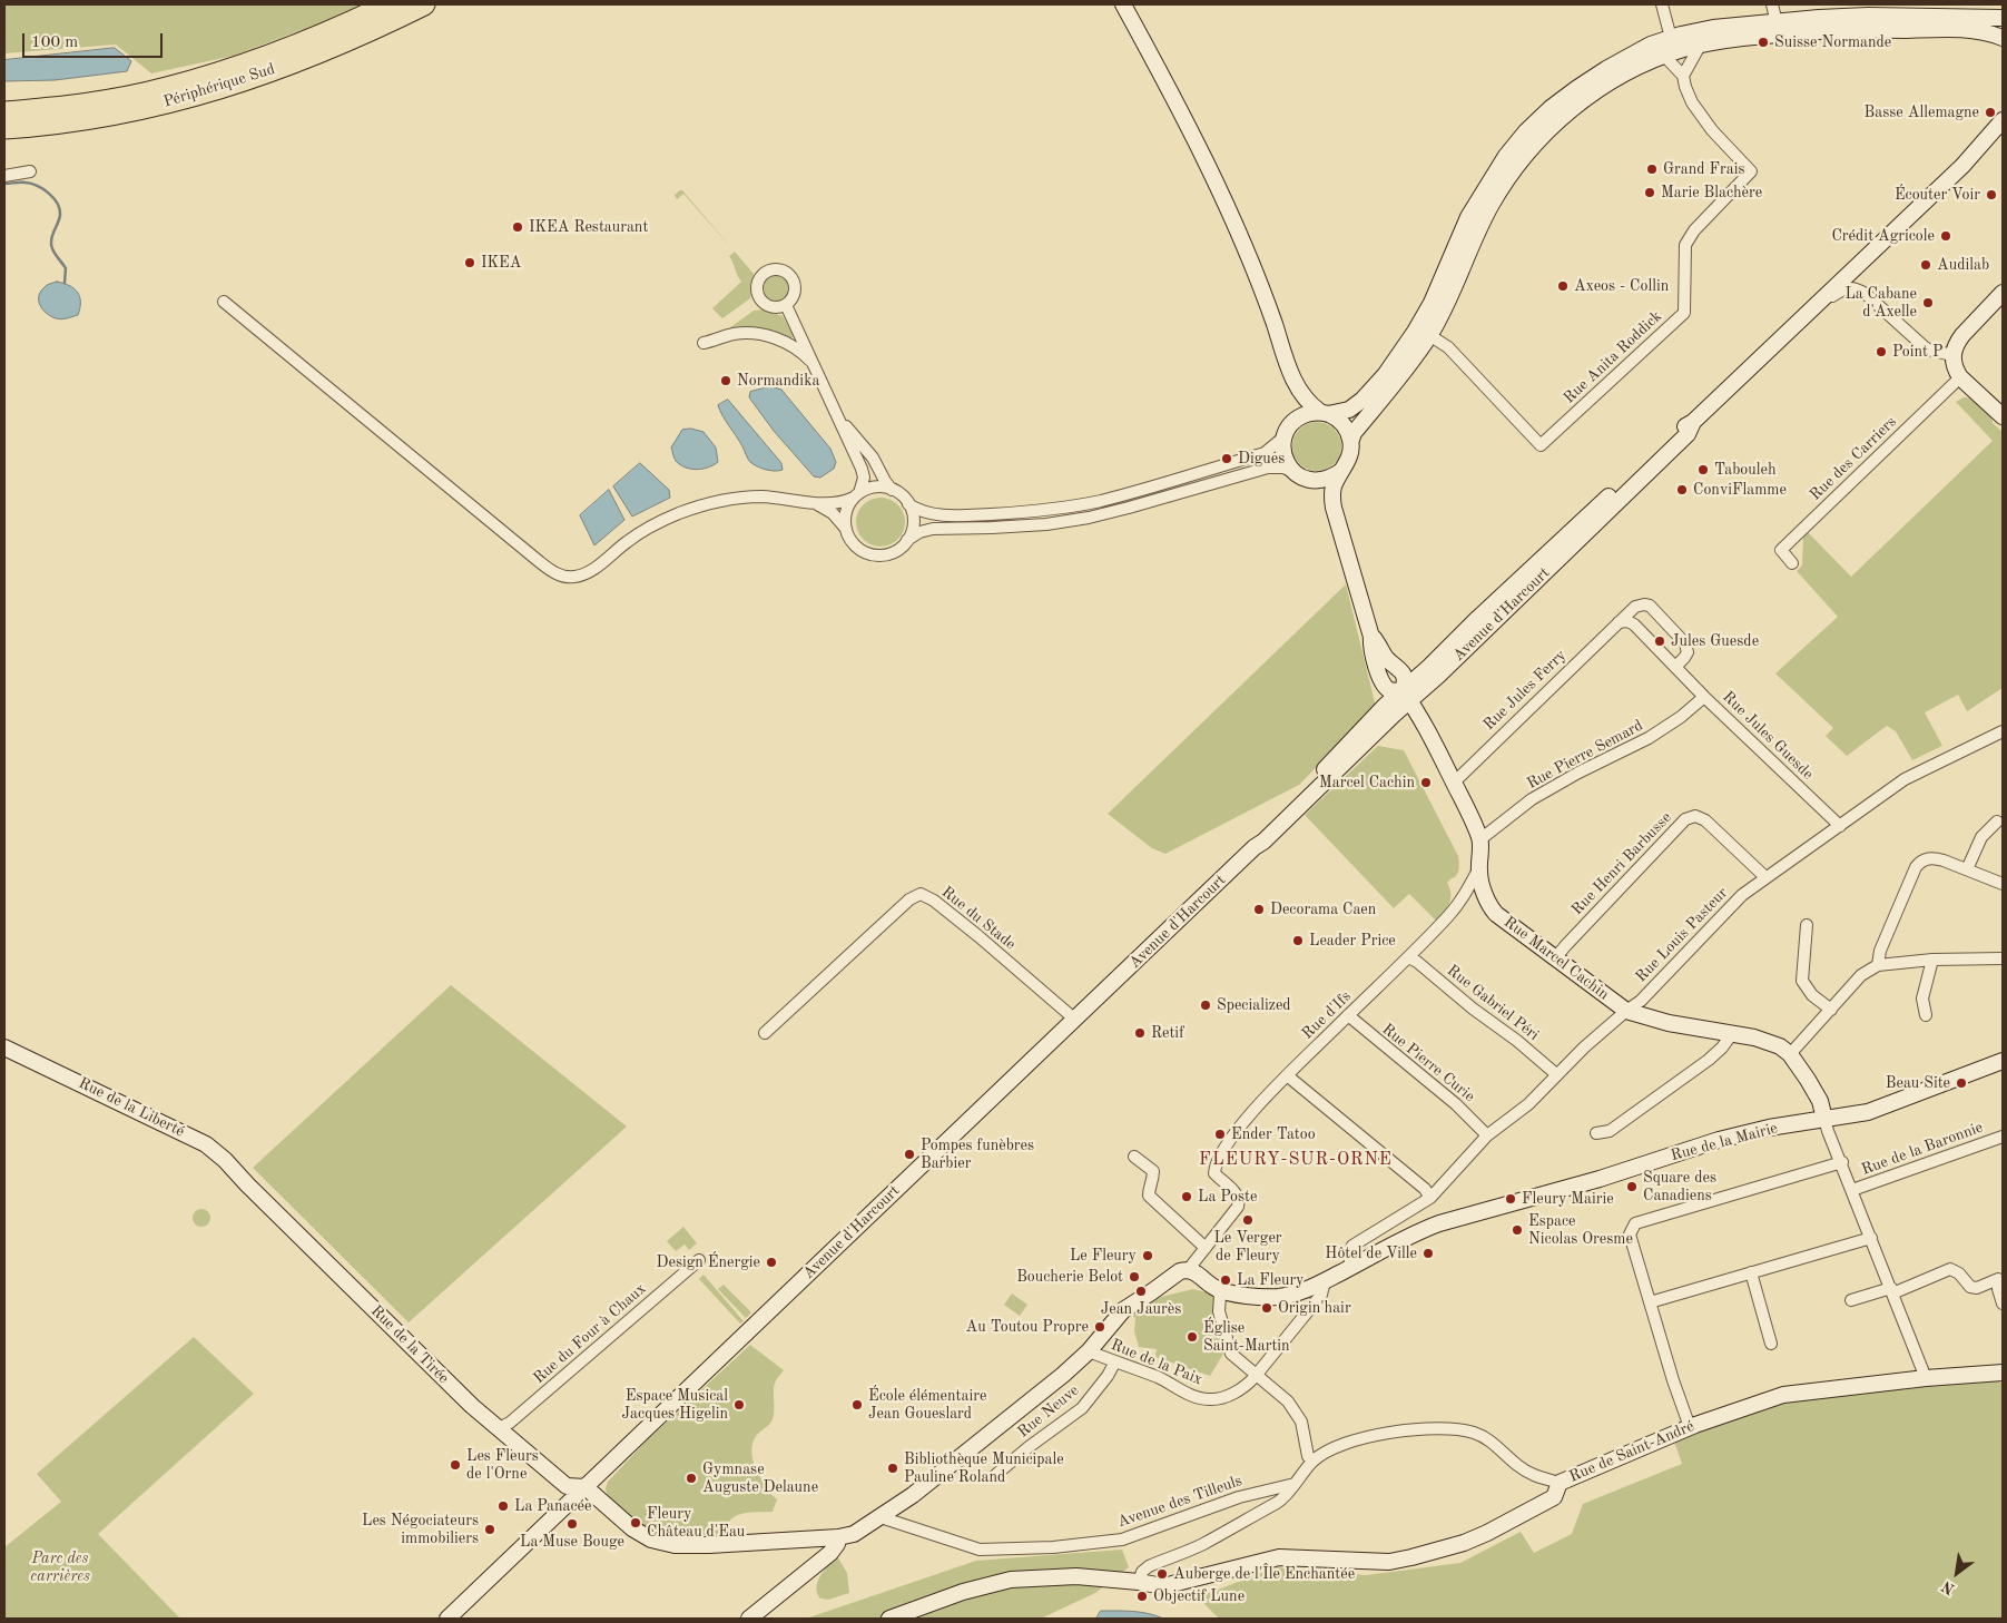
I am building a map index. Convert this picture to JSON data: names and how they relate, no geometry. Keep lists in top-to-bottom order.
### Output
{
  "streets": {
    "highway": ["Périphérique Sud"],
    "street": [
      "Rue Anita Roddick",
      "Rue des Carriers",
      "Avenue d'Harcourt",
      "Rue Jules Ferry",
      "Rue Jules Guesde",
      "Rue Pierre Semard",
      "Rue Henri Barbusse",
      "Rue du Stade",
      "Rue Louis Pasteur",
      "Rue Marcel Cachin",
      "Rue Gabriel Péri",
      "Rue d'Ifs",
      "Rue Pierre Curie",
      "Rue de la Liberté",
      "Rue de la Mairie",
      "Rue de la Baronnie",
      "Rue du Four à Chaux",
      "Rue de la Tirée",
      "Rue de la Paix",
      "Rue Neuve",
      "Rue de Saint-André",
      "Avenue des Tilleuls"
    ]
  },
  "crossings": [
    ["Avenue d'Harcourt", "Rue du Stade"],
    ["Avenue d'Harcourt", "Rue Marcel Cachin"],
    ["Avenue d'Harcourt", "Rue de la Tirée"],
    ["Rue Jules Ferry", "Rue Jules Guesde"],
    ["Rue Jules Ferry", "Rue Marcel Cachin"],
    ["Rue Jules Guesde", "Rue Pierre Semard"],
    ["Rue Jules Guesde", "Rue Louis Pasteur"],
    ["Rue Pierre Semard", "Rue Marcel Cachin"],
    ["Rue Henri Barbusse", "Rue Louis Pasteur"],
    ["Rue Henri Barbusse", "Rue Marcel Cachin"],
    ["Rue Louis Pasteur", "Rue Marcel Cachin"],
    ["Rue Louis Pasteur", "Rue Gabriel Péri"],
    ["Rue Louis Pasteur", "Rue Pierre Curie"],
    ["Rue Louis Pasteur", "Rue de la Mairie"],
    ["Rue Marcel Cachin", "Rue d'Ifs"],
    ["Rue Gabriel Péri", "Rue d'Ifs"],
    ["Rue d'Ifs", "Rue Pierre Curie"],
    ["Rue de la Liberté", "Rue de la Tirée"],
    ["Rue de la Mairie", "Rue de la Paix"],
    ["Rue du Four à Chaux", "Rue de la Tirée"],
    ["Rue de la Paix", "Rue Neuve"]
  ],
  "districts": ["FLEURY-SUR-ORNE"],
  "parks": ["Parc des carrières"],
  "places": [
    "Suisse Normande",
    "Basse Allemagne",
    "Grand Frais",
    "Marie Blachère",
    "Écouter Voir",
    "IKEA Restaurant",
    "Crédit Agricole",
    "IKEA",
    "Audilab",
    "Axeos - Collin",
    "La Cabane d'Axelle",
    "Point P",
    "Normandika",
    "Digues",
    "Tabouleh",
    "ConviFlamme",
    "Jules Guesde",
    "Marcel Cachin",
    "Decorama Caen",
    "Leader Price",
    "Specialized",
    "Retif",
    "Beau Site",
    "Ender Tatoo",
    "Pompes funèbres Barbier",
    "Square des Canadiens",
    "La Poste",
    "Fleury Mairie",
    "Le Verger de Fleury",
    "Espace Nicolas Oresme",
    "Hôtel de Ville",
    "Le Fleury",
    "Design Énergie",
    "Boucherie Belot",
    "La Fleury",
    "Jean Jaurès",
    "Origin'hair",
    "Au Toutou Propre",
    "Église Saint-Martin",
    "Espace Musical Jacques Higelin",
    "École élémentaire Jean Goueslard",
    "Les Fleurs de l'Orne",
    "Bibliothèque Municipale Pauline Roland",
    "Gymnase Auguste Delaune",
    "La Panacée",
    "Fleury Château d'Eau",
    "La Muse Bouge",
    "Les Négociateurs immobiliers",
    "Auberge de l'Île Enchantée",
    "Objectif Lune"
  ],
  "scale_bar": "100 m",
  "north": "bottom left"
}
